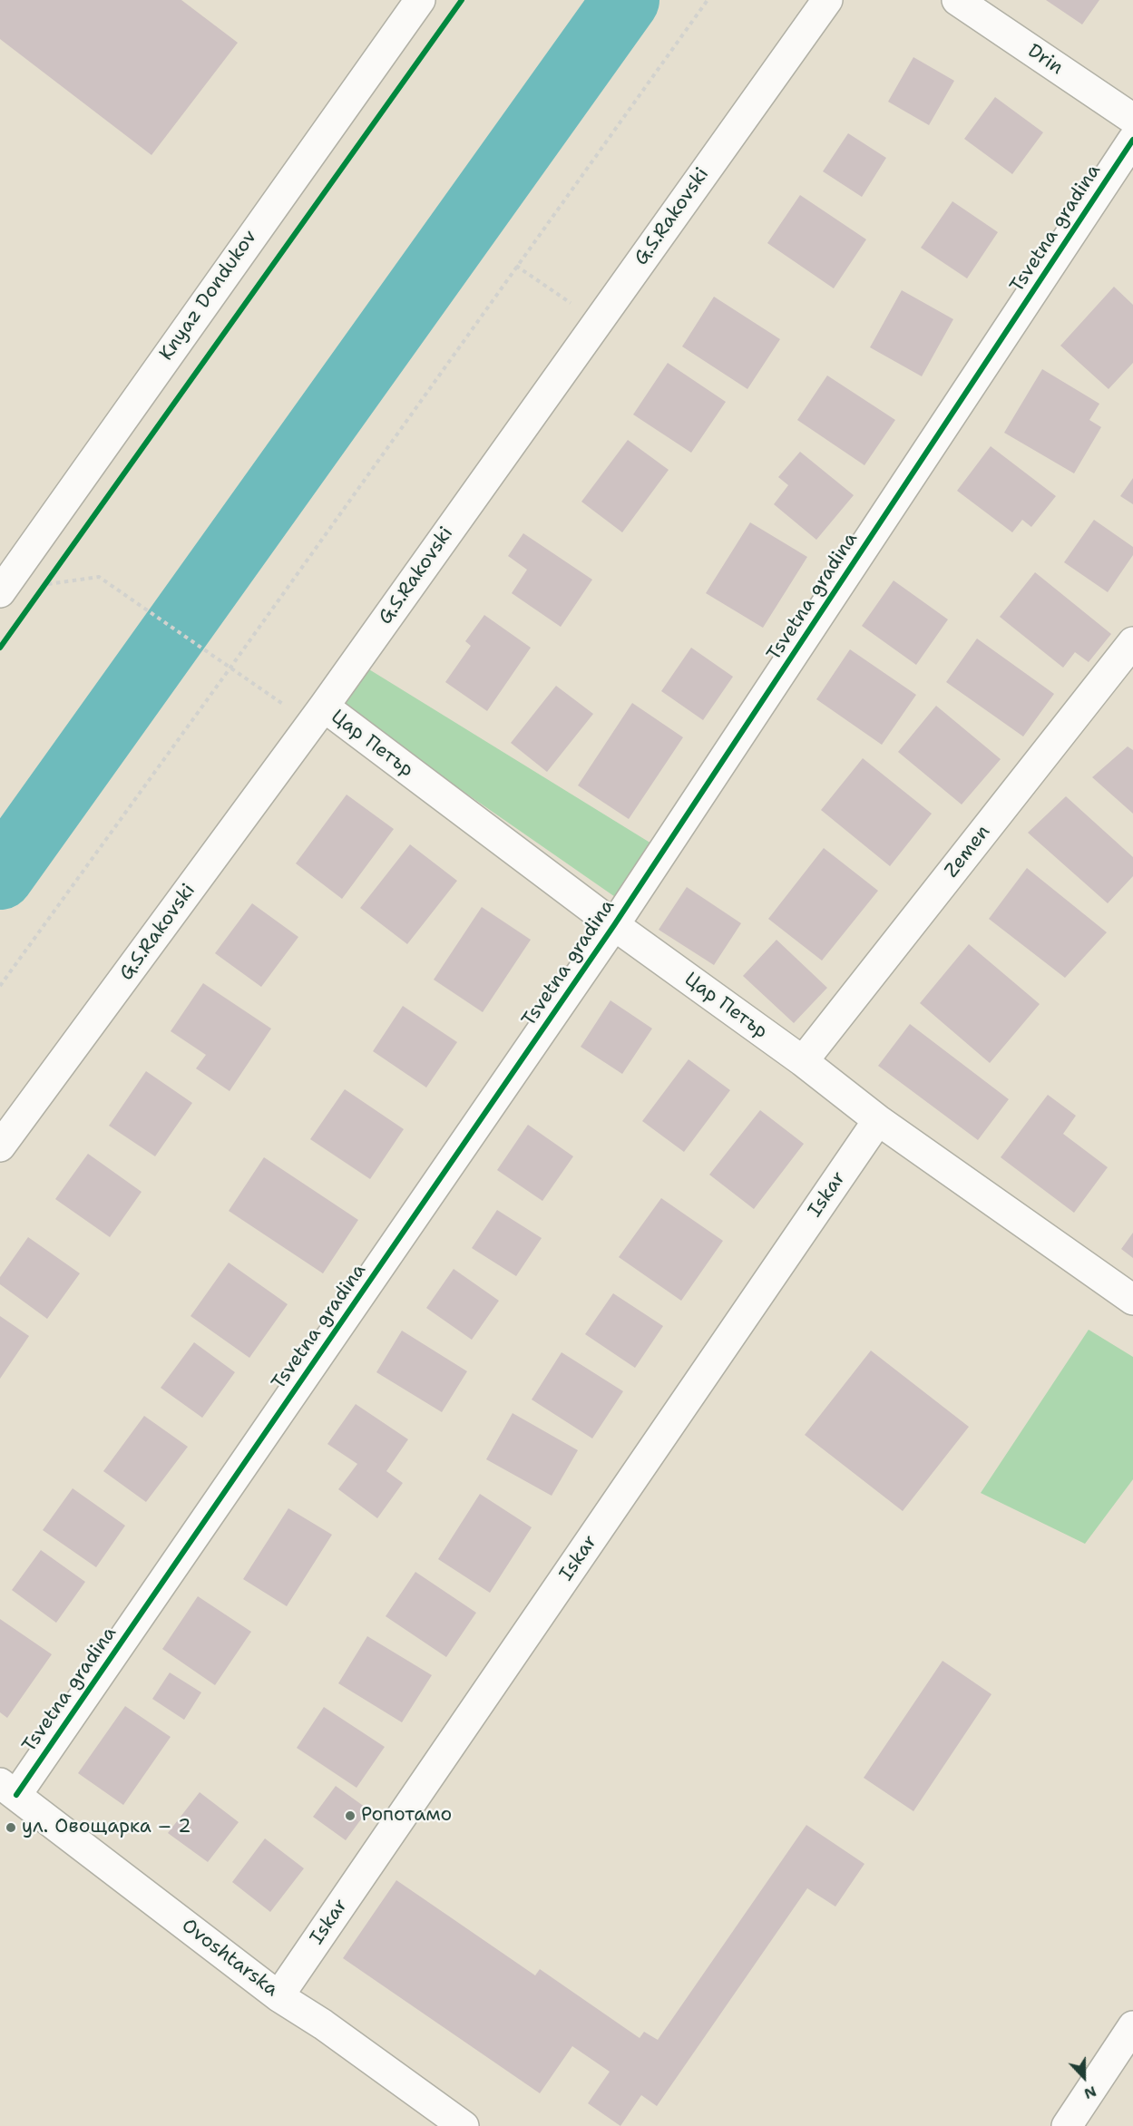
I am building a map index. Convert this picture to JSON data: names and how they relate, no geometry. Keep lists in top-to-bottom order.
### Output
{
  "streets": {
    "street": [
      "Drin",
      "G.S.Rakovski",
      "Tsvetna gradina",
      "Knyaz Dondukov",
      "Цар Петър",
      "Zemen",
      "Iskar",
      "Ovoshtarska"
    ]
  },
  "crossings": [
    ["G.S.Rakovski", "Цар Петър"],
    ["Tsvetna gradina", "Цар Петър"],
    ["Tsvetna gradina", "Ovoshtarska"],
    ["Цар Петър", "Zemen"],
    ["Цар Петър", "Iskar"],
    ["Iskar", "Ovoshtarska"]
  ],
  "places": ["Ропотамо", "ул. Овощарка – 2"],
  "north": "bottom"
}
